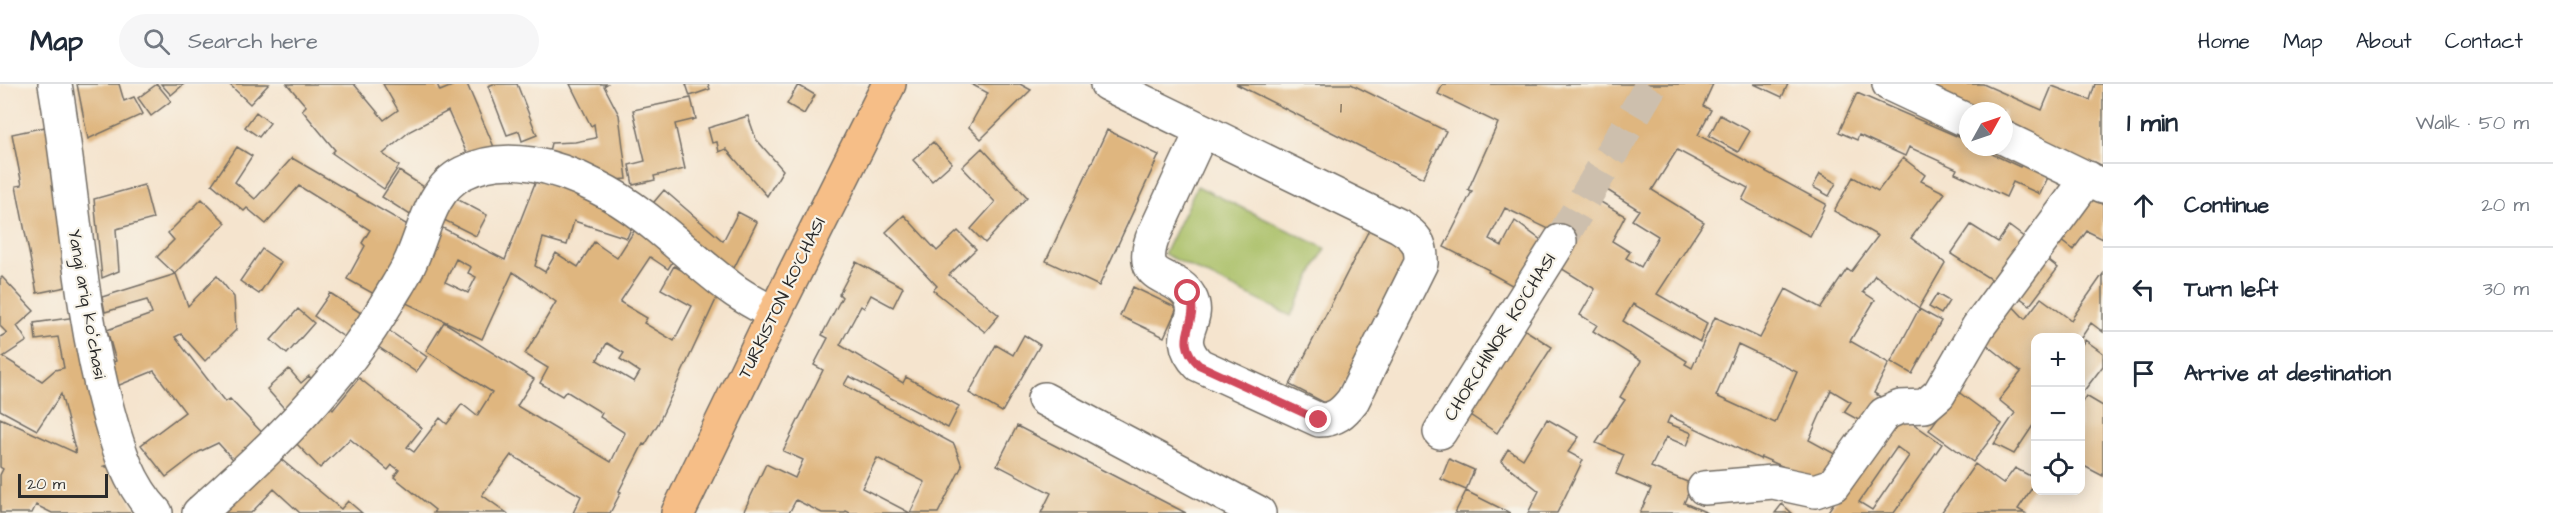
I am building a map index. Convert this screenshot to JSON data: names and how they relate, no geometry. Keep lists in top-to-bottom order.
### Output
{
  "streets": {
    "main road": ["TURKISTON KO’CHASI"],
    "street": ["Yangi ariq koʻchasi", "CHORCHINOR KO'CHASI"]
  },
  "house_numbers": ["1"],
  "scale_bar": "20 m",
  "north": "top right",
  "page": {
    "header": "Map",
    "search": "Search here",
    "nav": [
      "Home",
      "Map",
      "About",
      "Contact"
    ],
    "heading": ["1 min", "Walk · 50 m"],
    "list": [
      ["Continue", "20 m"],
      ["Turn left", "30 m"],
      "Arrive at destination"
    ],
    "map_buttons": ["+", "−"],
    "scale": "20 m"
  }
}
